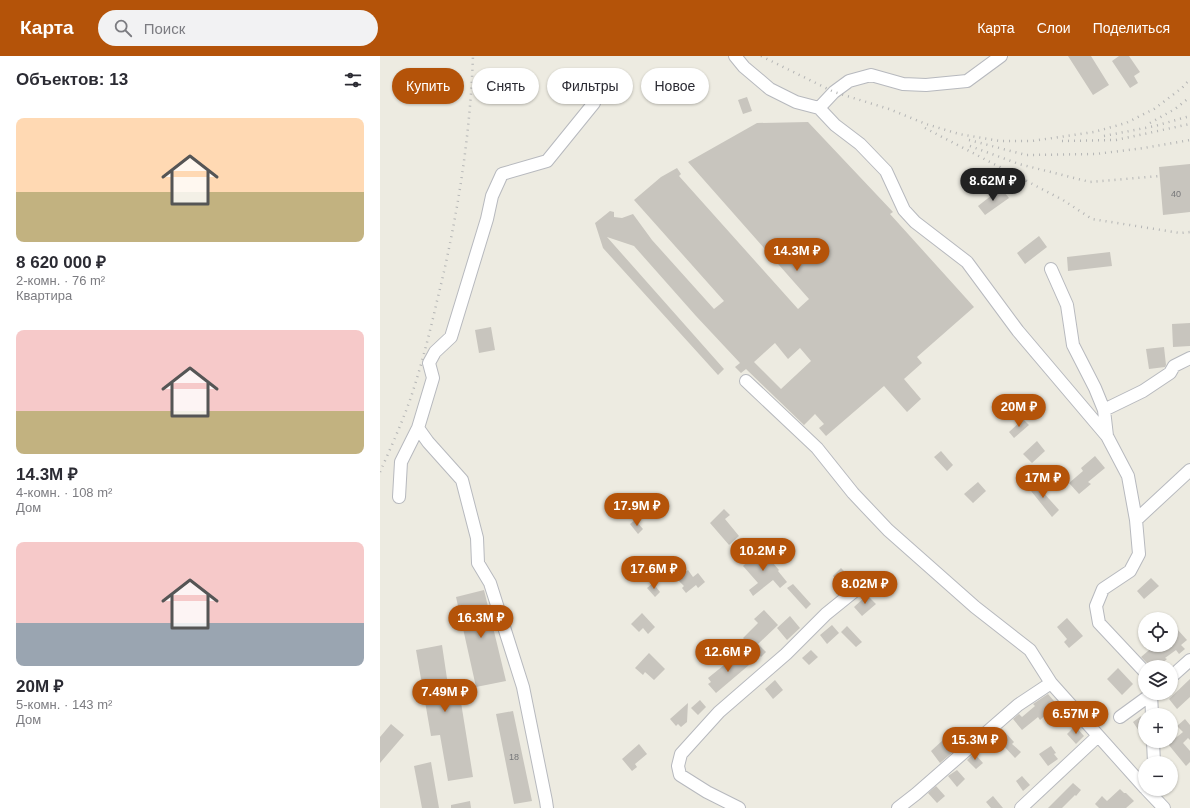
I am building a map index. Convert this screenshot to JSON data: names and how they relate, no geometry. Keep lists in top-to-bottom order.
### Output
{
  "house_numbers": ["40", "18"],
  "page": {
    "header": "Карта",
    "search": "Поиск",
    "nav": ["Карта", "Слои", "Поделиться"],
    "heading": "Объектов: 13",
    "chip": [
      "Купить",
      "Снять",
      "Фильтры",
      "Новое"
    ],
    "list": [
      {
        "name": "8 620 000 ₽",
        "note": "2-комн. · 76 m² · Квартира"
      },
      {
        "name": "14.3M ₽",
        "note": "4-комн. · 108 m² · Дом"
      },
      {
        "name": "20M ₽",
        "note": "5-комн. · 143 m² · Дом"
      }
    ],
    "price": [
      "8.62M ₽",
      "14.3M ₽",
      "20M ₽",
      "17M ₽",
      "17.9M ₽",
      "10.2M ₽",
      "17.6M ₽",
      "8.02M ₽",
      "16.3M ₽",
      "12.6M ₽",
      "7.49M ₽",
      "6.57M ₽",
      "15.3M ₽"
    ],
    "map_buttons": ["+", "−"]
  }
}
